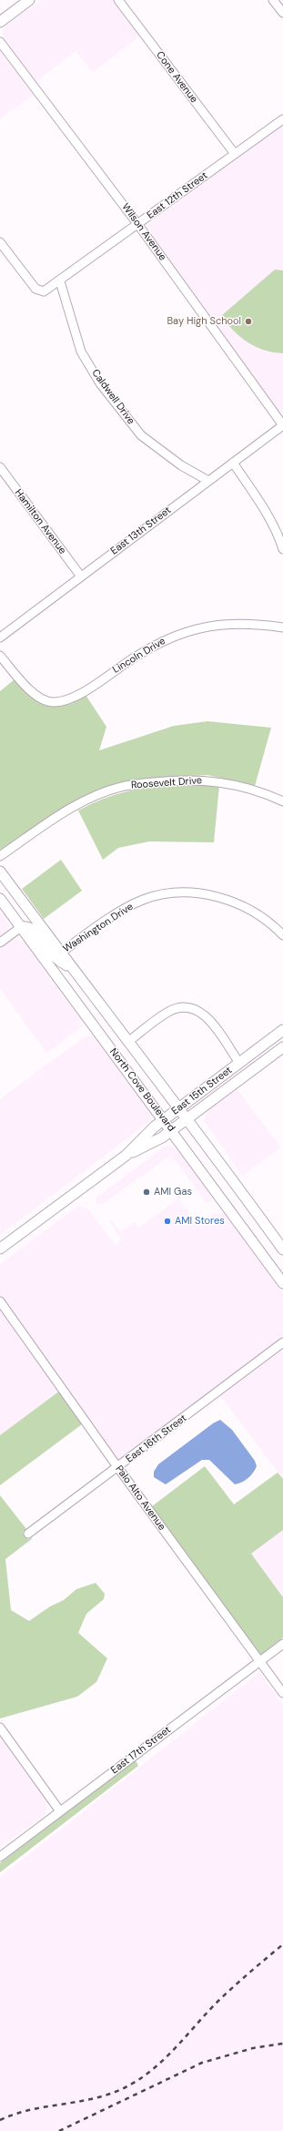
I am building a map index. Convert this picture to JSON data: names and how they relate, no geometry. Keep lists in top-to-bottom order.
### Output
{
  "streets": {
    "main road": ["North Cove Boulevard", "East 15th Street"],
    "street": [
      "Cone Avenue",
      "East 12th Street",
      "Wilson Avenue",
      "Caldwell Drive",
      "Hamilton Avenue",
      "East 13th Street",
      "Lincoln Drive",
      "Roosevelt Drive",
      "Washington Drive",
      "East 16th Street",
      "Palo Alto Avenue",
      "East 17th Street"
    ]
  },
  "crossings": [
    ["Cone Avenue", "East 12th Street"],
    ["East 12th Street", "Wilson Avenue"],
    ["East 12th Street", "Caldwell Drive"],
    ["Wilson Avenue", "East 13th Street"],
    ["Caldwell Drive", "East 13th Street"],
    ["Hamilton Avenue", "East 13th Street"],
    ["Washington Drive", "North Cove Boulevard"],
    ["North Cove Boulevard", "East 15th Street"],
    ["East 16th Street", "Palo Alto Avenue"],
    ["Palo Alto Avenue", "East 17th Street"]
  ],
  "places": ["Bay High School", "AMI Gas", "AMI Stores"]
}
